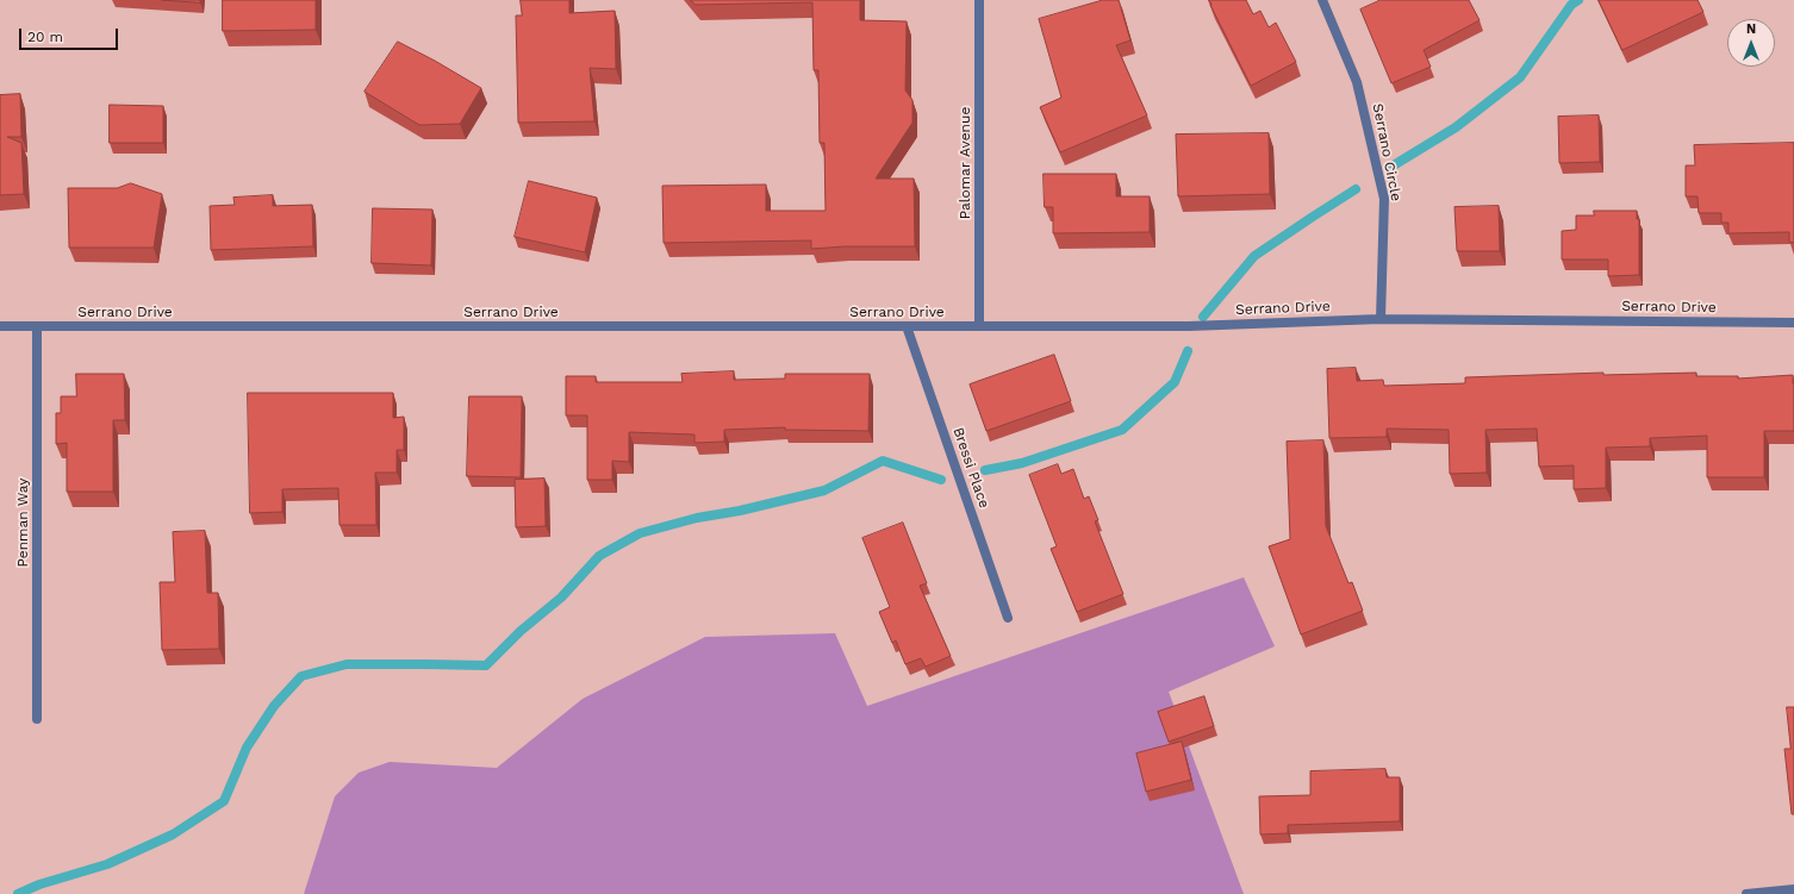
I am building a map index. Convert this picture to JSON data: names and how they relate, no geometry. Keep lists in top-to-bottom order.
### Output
{
  "streets": {
    "street": [
      "Serrano Circle",
      "Palomar Avenue",
      "Serrano Drive",
      "Bressi Place",
      "Penman Way"
    ]
  },
  "crossings": [
    ["Serrano Circle", "Serrano Drive"],
    ["Palomar Avenue", "Serrano Drive"],
    ["Serrano Drive", "Bressi Place"],
    ["Serrano Drive", "Penman Way"]
  ],
  "scale_bar": "20 m",
  "north": "top"
}
